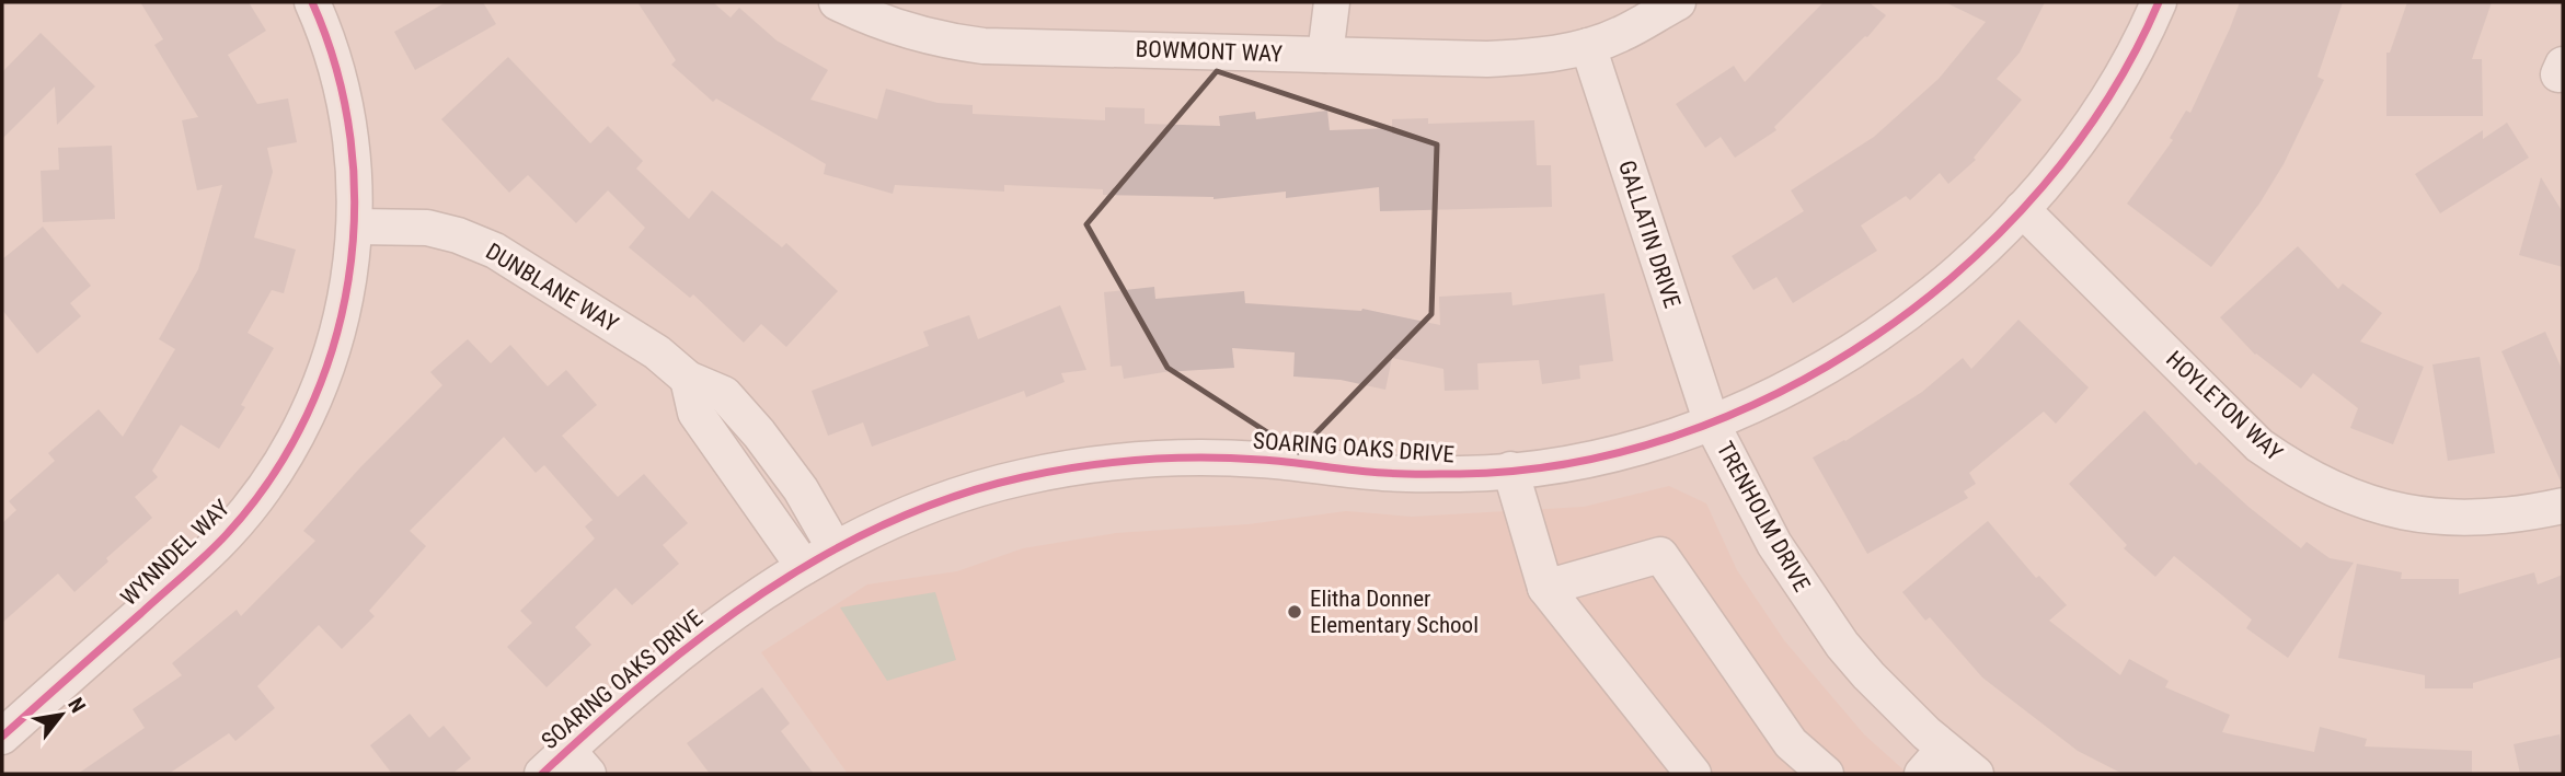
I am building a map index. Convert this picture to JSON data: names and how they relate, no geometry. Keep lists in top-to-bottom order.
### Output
{
  "streets": {
    "street": [
      "BOWMONT WAY",
      "GALLATIN DRIVE",
      "DUNBLANE WAY",
      "HOYLETON WAY",
      "SOARING OAKS DRIVE",
      "TRENHOLM DRIVE",
      "WYNNDEL WAY"
    ]
  },
  "crossings": [
    ["BOWMONT WAY", "GALLATIN DRIVE"],
    ["GALLATIN DRIVE", "SOARING OAKS DRIVE"],
    ["GALLATIN DRIVE", "TRENHOLM DRIVE"],
    ["DUNBLANE WAY", "SOARING OAKS DRIVE"],
    ["DUNBLANE WAY", "WYNNDEL WAY"],
    ["HOYLETON WAY", "SOARING OAKS DRIVE"],
    ["SOARING OAKS DRIVE", "TRENHOLM DRIVE"]
  ],
  "places": ["Elitha Donner Elementary School"],
  "north": "top right"
}
